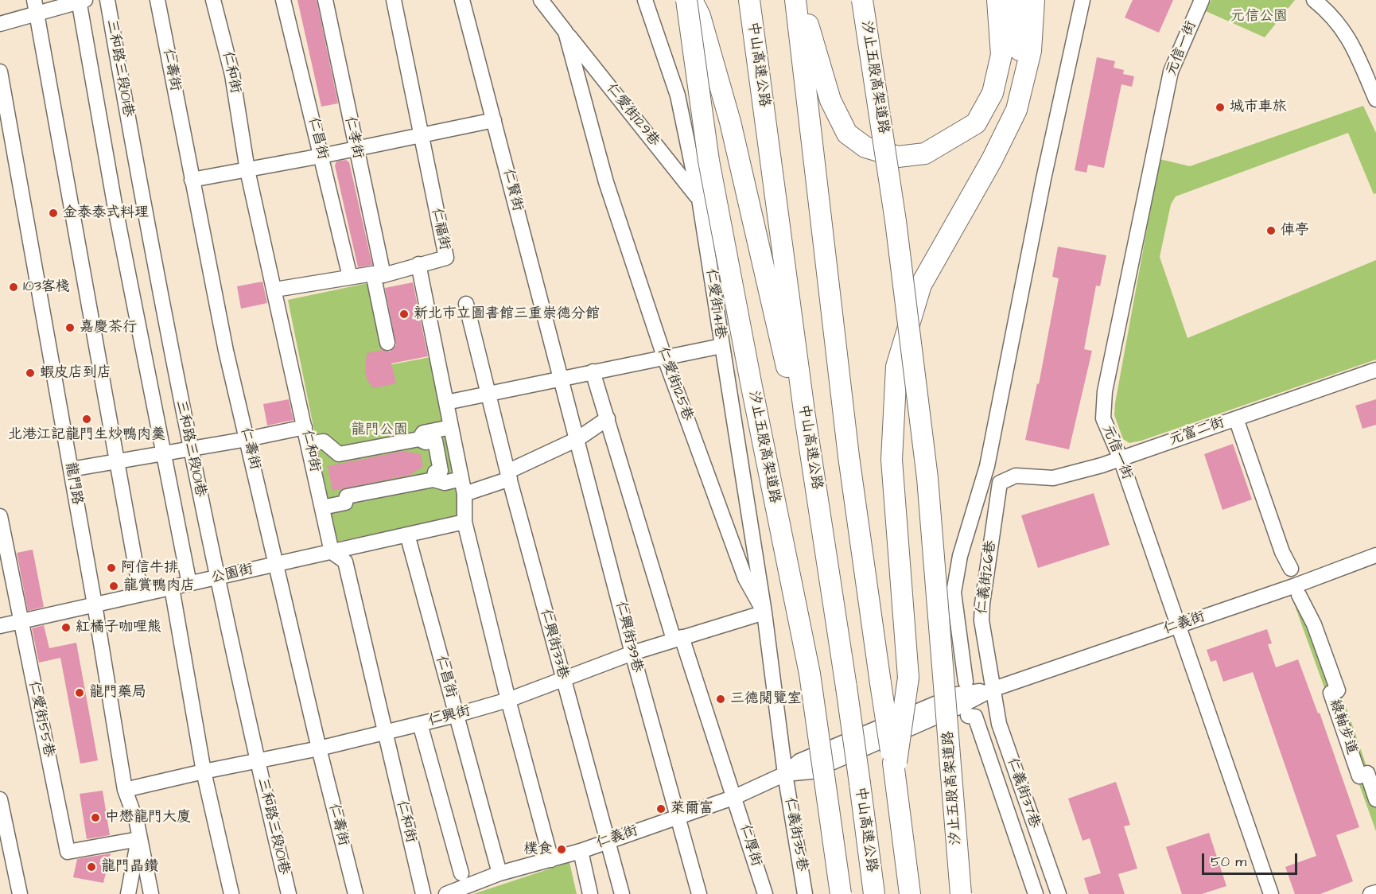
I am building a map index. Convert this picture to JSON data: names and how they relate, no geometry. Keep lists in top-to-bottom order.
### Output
{
  "streets": {
    "highway": ["中山高速公路", "汐止五股高架道路"],
    "street": [
      "元信一街",
      "三和路三段101巷",
      "仁壽街",
      "仁和街",
      "仁愛街129巷",
      "仁孝街",
      "仁昌街",
      "仁賢街",
      "仁福街",
      "仁愛街141巷",
      "仁愛街125巷",
      "元富二街",
      "龍門路",
      "公園街",
      "仁義街26巷",
      "仁義街",
      "仁興街39巷",
      "仁興街33巷",
      "仁興街",
      "仁愛街55巷",
      "綠軸步道",
      "仁義街37巷",
      "仁義街35巷",
      "仁厚街"
    ]
  },
  "crossings": [
    ["元信一街", "元富二街"],
    ["元信一街", "仁義街"],
    ["三和路三段101巷", "公園街"],
    ["三和路三段101巷", "仁興街"],
    ["仁壽街", "公園街"],
    ["仁壽街", "仁興街"],
    ["仁和街", "公園街"],
    ["仁和街", "仁興街"],
    ["仁愛街129巷", "仁愛街141巷"],
    ["仁愛街129巷", "仁愛街125巷"],
    ["仁昌街", "公園街"],
    ["仁昌街", "仁義街"],
    ["仁昌街", "仁興街"],
    ["仁賢街", "仁興街39巷"],
    ["仁福街", "公園街"],
    ["仁福街", "仁義街"],
    ["仁福街", "仁興街"],
    ["仁愛街141巷", "仁愛街125巷"],
    ["仁愛街141巷", "仁興街"],
    ["仁愛街125巷", "仁義街"],
    ["仁愛街125巷", "仁興街"],
    ["仁愛街125巷", "仁義街35巷"],
    ["元富二街", "仁義街26巷"],
    ["龍門路", "公園街"],
    ["龍門路", "仁興街"],
    ["龍門路", "仁愛街55巷"],
    ["公園街", "仁愛街55巷"],
    ["仁義街26巷", "仁義街"],
    ["仁義街26巷", "仁義街37巷"],
    ["仁義街", "仁興街39巷"],
    ["仁義街", "仁興街33巷"],
    ["仁義街", "仁義街37巷"],
    ["仁義街", "仁義街35巷"],
    ["仁義街", "仁厚街"],
    ["仁興街39巷", "仁興街"],
    ["仁興街33巷", "仁興街"],
    ["仁興街", "仁厚街"]
  ],
  "parks": ["元信公園", "龍門公園"],
  "places": [
    "城市車旅",
    "金泰泰式料理",
    "俥亭",
    "103客棧",
    "新北市立圖書館三重崇德分館",
    "嘉慶茶行",
    "蝦皮店到店",
    "北港江記龍門生炒鴨肉羹",
    "阿信牛排",
    "龍賞鴨肉店",
    "紅橘子咖哩熊",
    "龍門藥局",
    "三德閱覽室",
    "萊爾富",
    "中懋龍門大廈",
    "樸食",
    "龍門晶鑽"
  ],
  "scale_bar": "50 m"
}
